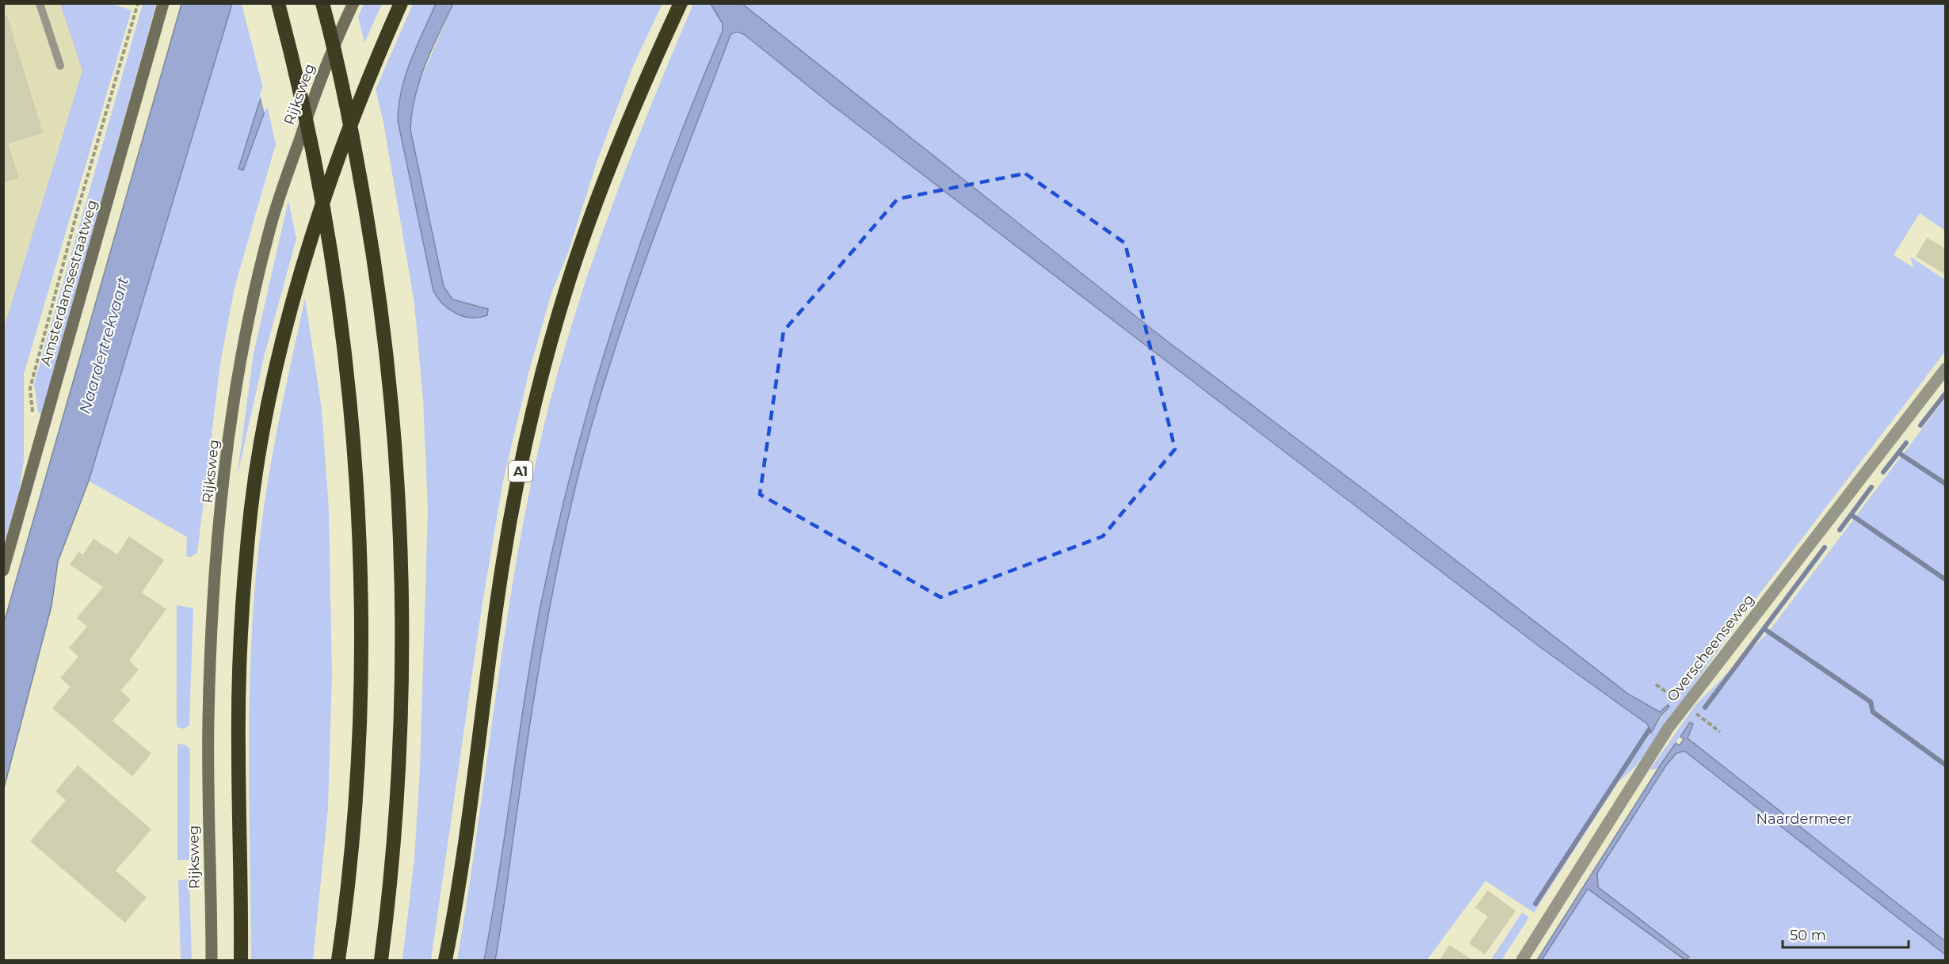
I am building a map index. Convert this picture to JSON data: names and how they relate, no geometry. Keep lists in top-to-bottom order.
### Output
{
  "streets": {
    "highway": ["A1"],
    "main road": ["Rijksweg", "Amsterdamsestraatweg"],
    "street": ["Overscheenseweg"]
  },
  "water": ["Naardertrekvaart"],
  "parks": ["Naardermeer"],
  "scale_bar": "50 m"
}
